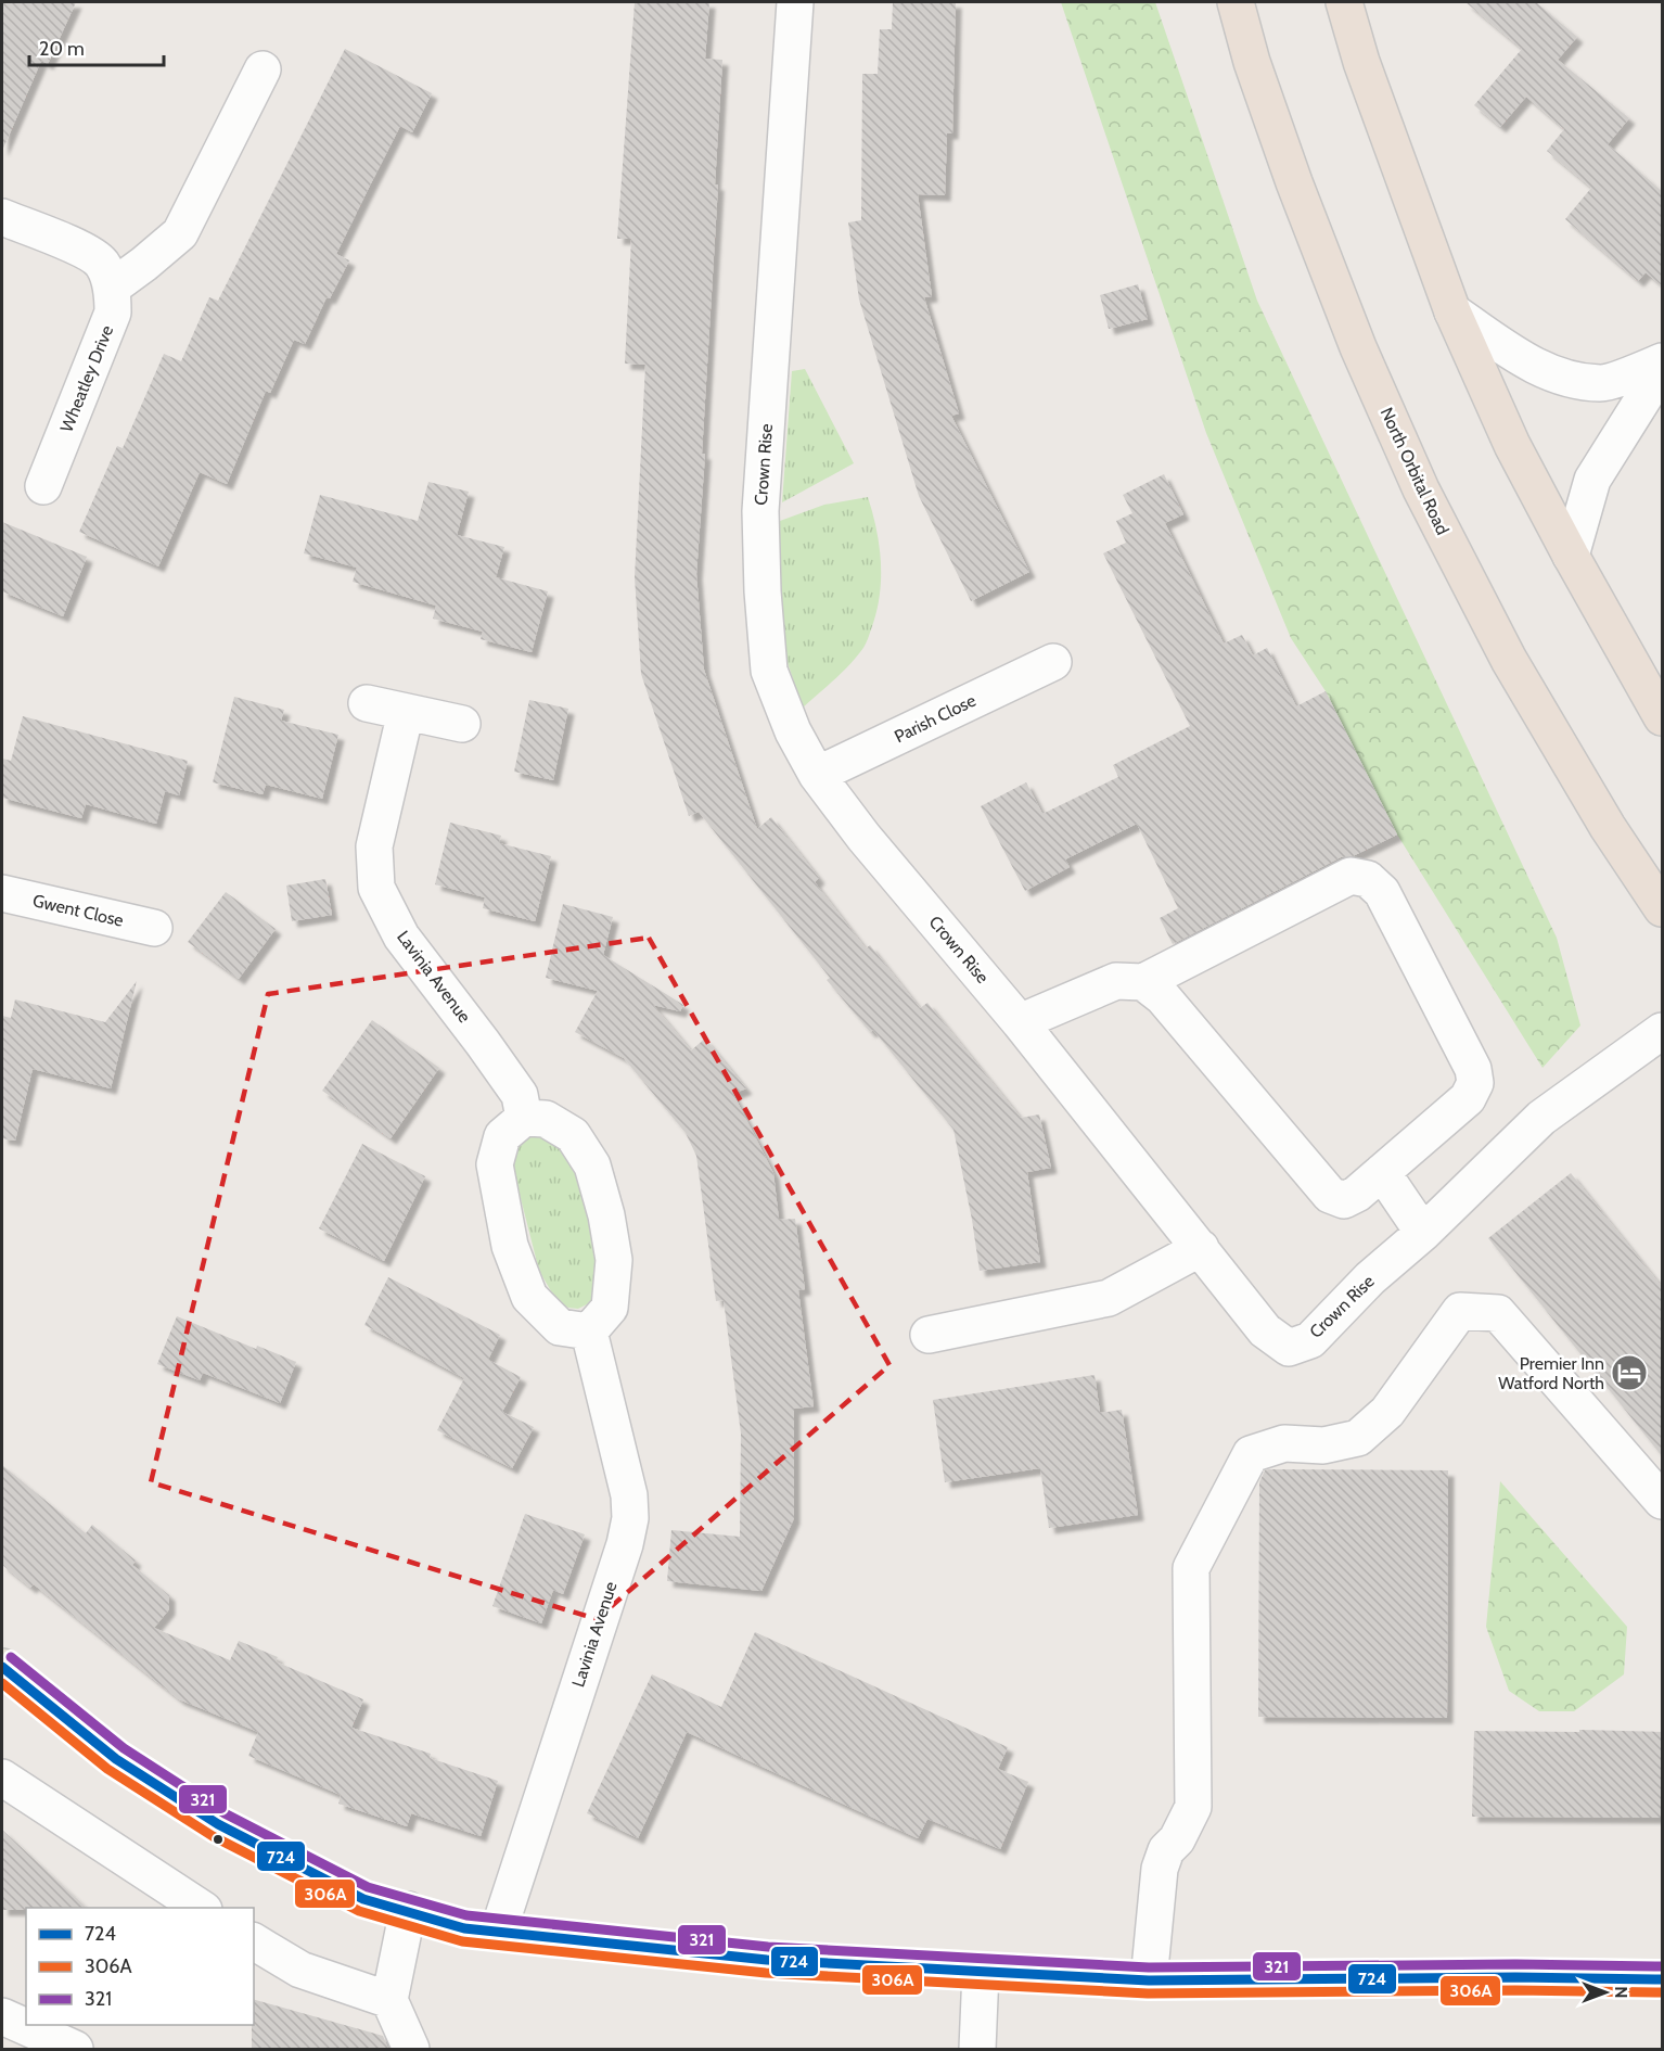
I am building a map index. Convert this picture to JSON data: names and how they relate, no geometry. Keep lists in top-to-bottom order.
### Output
{
  "streets": {
    "highway": ["North Orbital Road"],
    "street": [
      "Wheatley Drive",
      "Crown Rise",
      "Parish Close",
      "Gwent Close",
      "Lavinia Avenue"
    ]
  },
  "crossings": [
    ["Crown Rise", "Parish Close"]
  ],
  "places": {
    "hotel": ["Premier Inn Watford North"]
  },
  "lines": ["transit line 321", "transit line 724", "transit line 306A"],
  "legend": ["724", "306A", "321"],
  "scale_bar": "20 m",
  "north": "right"
}
